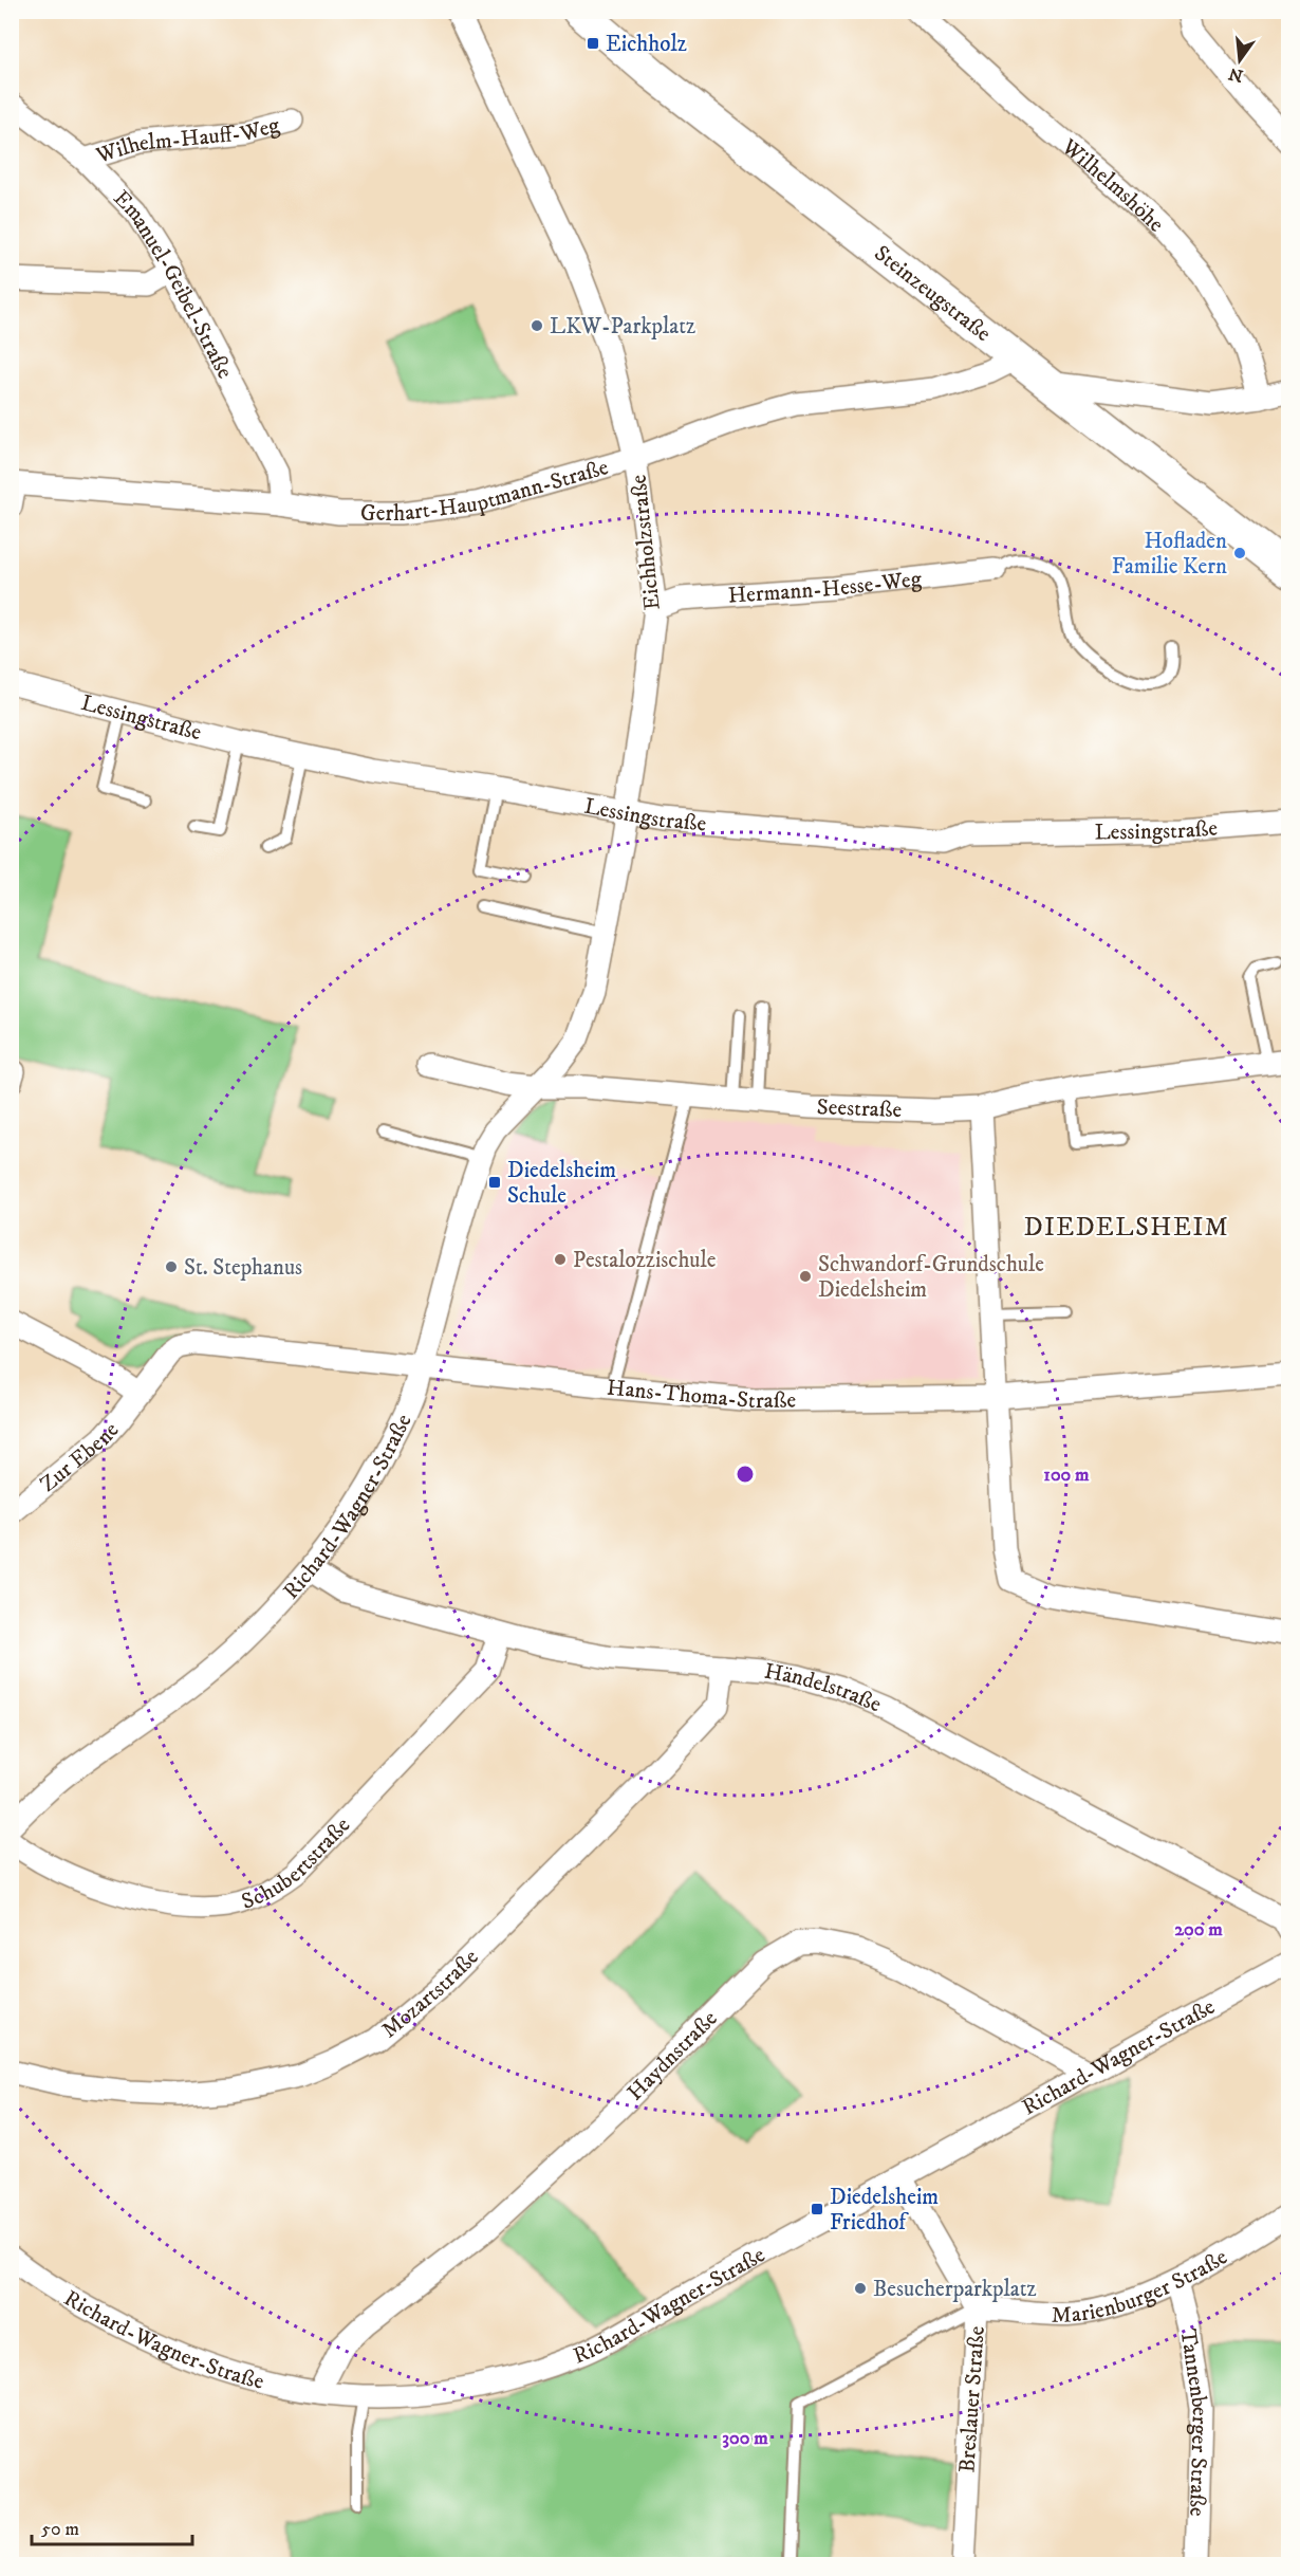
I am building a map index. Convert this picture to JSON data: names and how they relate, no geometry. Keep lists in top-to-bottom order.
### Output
{
  "streets": {
    "street": [
      "Wilhelm-Hauff-Weg",
      "Wilhelmshöhe",
      "Emanuel-Geibel-Straße",
      "Steinzeugstraße",
      "Gerhart-Hauptmann-Straße",
      "Eichholzstraße",
      "Hermann-Hesse-Weg",
      "Lessingstraße",
      "Seestraße",
      "Hans-Thoma-Straße",
      "Zur Ebene",
      "Richard-Wagner-Straße",
      "Händelstraße",
      "Schubertstraße",
      "Mozartstraße",
      "Haydnstraße",
      "Marienburger Straße",
      "Breslauer Straße",
      "Tannenberger Straße"
    ]
  },
  "crossings": [
    ["Wilhelm-Hauff-Weg", "Emanuel-Geibel-Straße"],
    ["Emanuel-Geibel-Straße", "Gerhart-Hauptmann-Straße"],
    ["Steinzeugstraße", "Gerhart-Hauptmann-Straße"],
    ["Gerhart-Hauptmann-Straße", "Eichholzstraße"],
    ["Eichholzstraße", "Hermann-Hesse-Weg"],
    ["Eichholzstraße", "Lessingstraße"],
    ["Eichholzstraße", "Seestraße"],
    ["Eichholzstraße", "Richard-Wagner-Straße"],
    ["Seestraße", "Richard-Wagner-Straße"],
    ["Hans-Thoma-Straße", "Zur Ebene"],
    ["Hans-Thoma-Straße", "Richard-Wagner-Straße"],
    ["Richard-Wagner-Straße", "Händelstraße"],
    ["Richard-Wagner-Straße", "Haydnstraße"],
    ["Richard-Wagner-Straße", "Breslauer Straße"],
    ["Händelstraße", "Schubertstraße"],
    ["Händelstraße", "Mozartstraße"],
    ["Marienburger Straße", "Breslauer Straße"],
    ["Marienburger Straße", "Tannenberger Straße"]
  ],
  "districts": ["DIEDELSHEIM"],
  "places": {
    "transit": ["Eichholz", "Diedelsheim Schule", "Diedelsheim Friedhof"],
    "other": [
      "LKW-Parkplatz",
      "Hofladen Familie Kern",
      "Pestalozzischule",
      "St. Stephanus",
      "Schwandorf-Grundschule Diedelsheim",
      "Besucherparkplatz"
    ]
  },
  "scale_bar": "50 m",
  "north": "bottom",
  "rings": ["100 m", "200 m", "300 m"]
}
